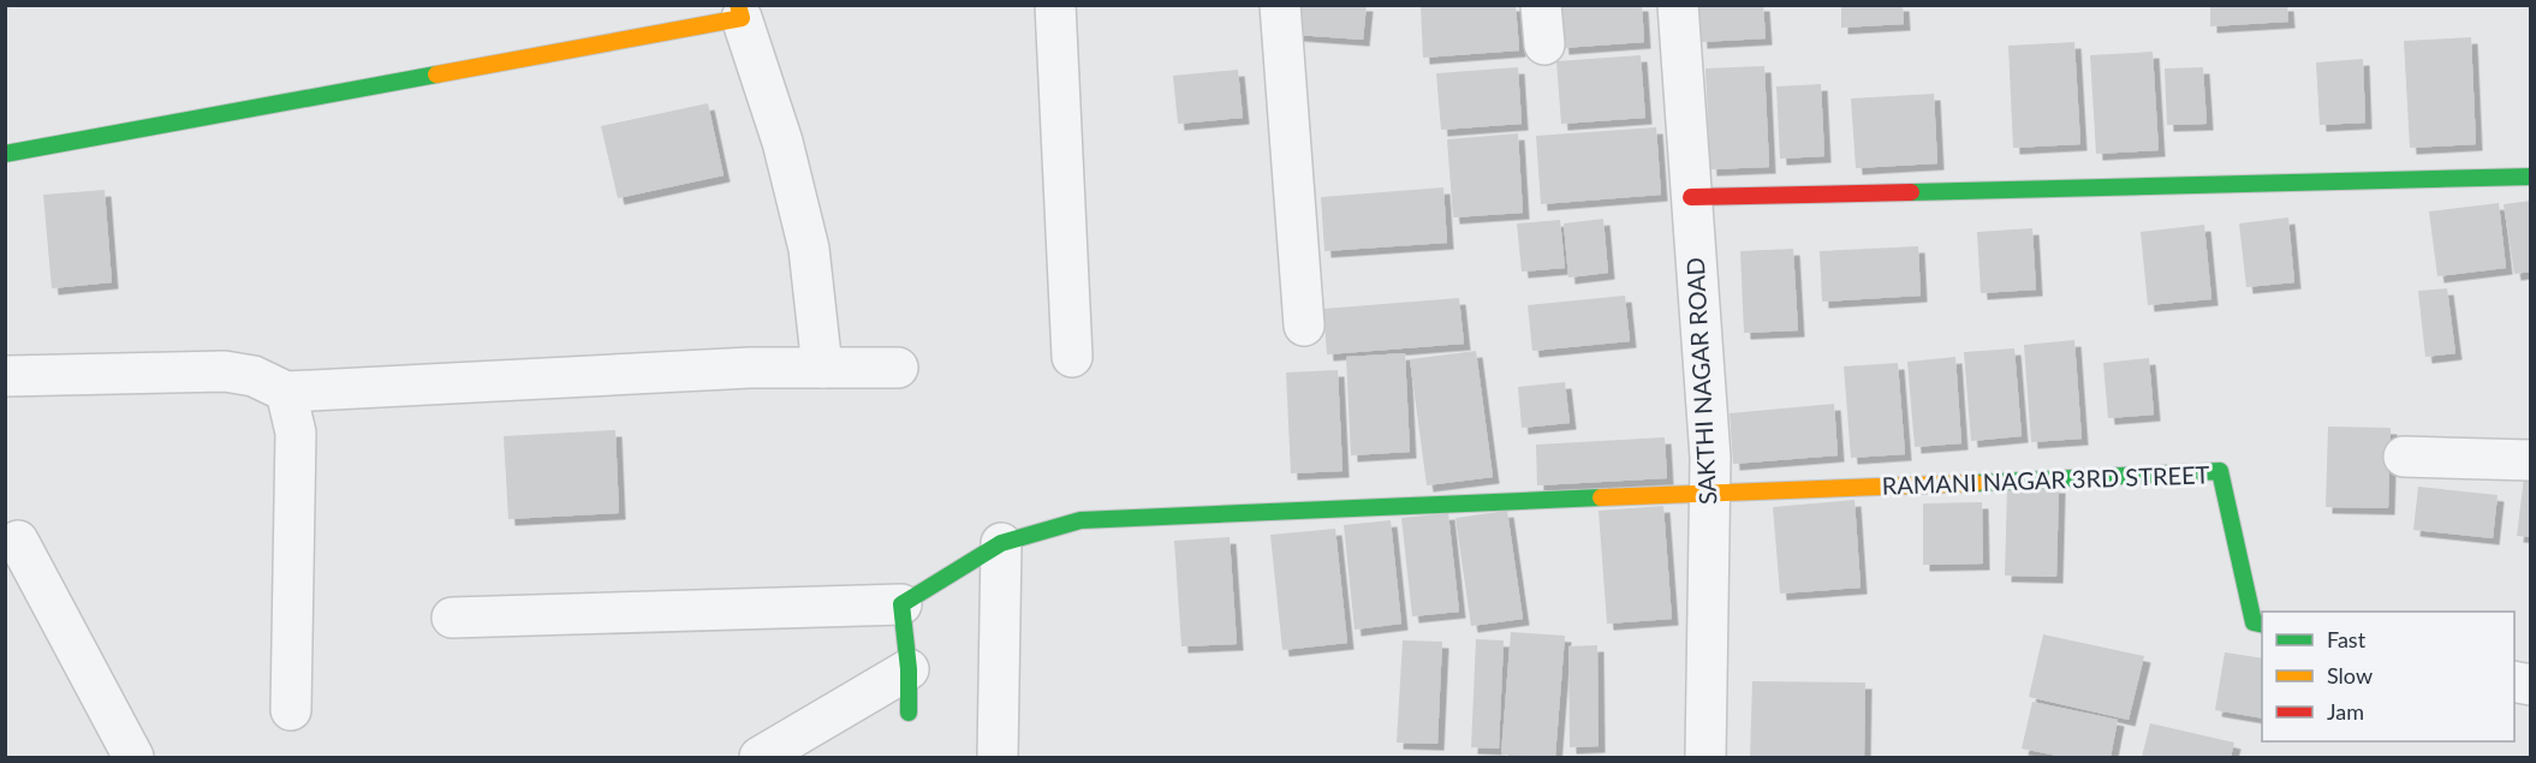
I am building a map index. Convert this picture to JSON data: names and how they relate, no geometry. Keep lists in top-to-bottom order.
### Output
{
  "streets": {
    "street": ["SAKTHI NAGAR ROAD", "RAMANI NAGAR 3RD STREET"]
  },
  "crossings": [
    ["SAKTHI NAGAR ROAD", "RAMANI NAGAR 3RD STREET"]
  ],
  "legend": ["Fast", "Slow", "Jam"]
}
